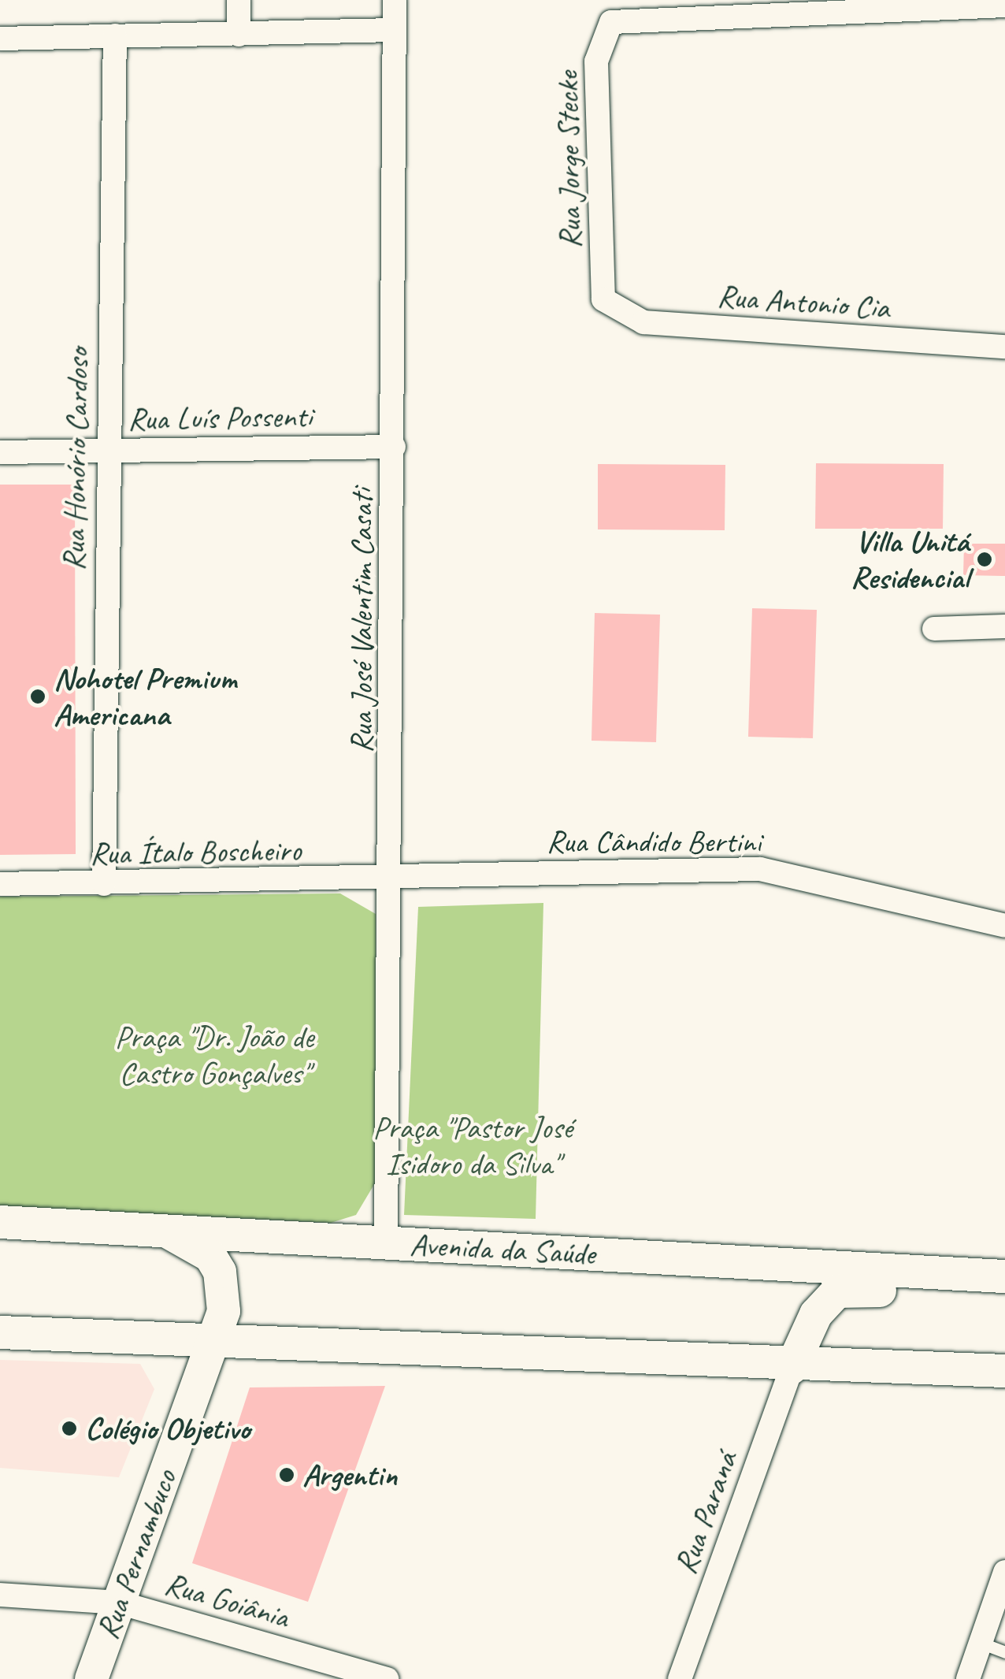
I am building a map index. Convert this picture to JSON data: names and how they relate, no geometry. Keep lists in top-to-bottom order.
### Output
{
  "streets": {
    "main road": ["Avenida da Saúde", "Rua Pernambuco"],
    "street": [
      "Rua Jorge Stecke",
      "Rua Antonio Cia",
      "Rua Luís Possenti",
      "Rua Honório Cardoso",
      "Rua José Valentim Casati",
      "Rua Cândido Bertini",
      "Rua Ítalo Boscheiro",
      "Rua Paraná",
      "Rua Goiânia"
    ]
  },
  "crossings": [
    ["Rua Jorge Stecke", "Rua Antonio Cia"],
    ["Rua Luís Possenti", "Rua Honório Cardoso"],
    ["Rua Luís Possenti", "Rua José Valentim Casati"],
    ["Rua Honório Cardoso", "Rua Ítalo Boscheiro"],
    ["Rua José Valentim Casati", "Rua Cândido Bertini"],
    ["Rua José Valentim Casati", "Rua Ítalo Boscheiro"],
    ["Rua José Valentim Casati", "Avenida da Saúde"],
    ["Rua Cândido Bertini", "Rua Ítalo Boscheiro"],
    ["Avenida da Saúde", "Rua Pernambuco"],
    ["Rua Pernambuco", "Rua Goiânia"]
  ],
  "parks": ["Praça \"Dr. João de Castro Gonçalves\"", "Praça \"Pastor José Isidoro da Silva\""],
  "places": [
    "Villa Unitá Residencial",
    "Nohotel Premium Americana",
    "Colégio Objetivo",
    "Argentin"
  ]
}
